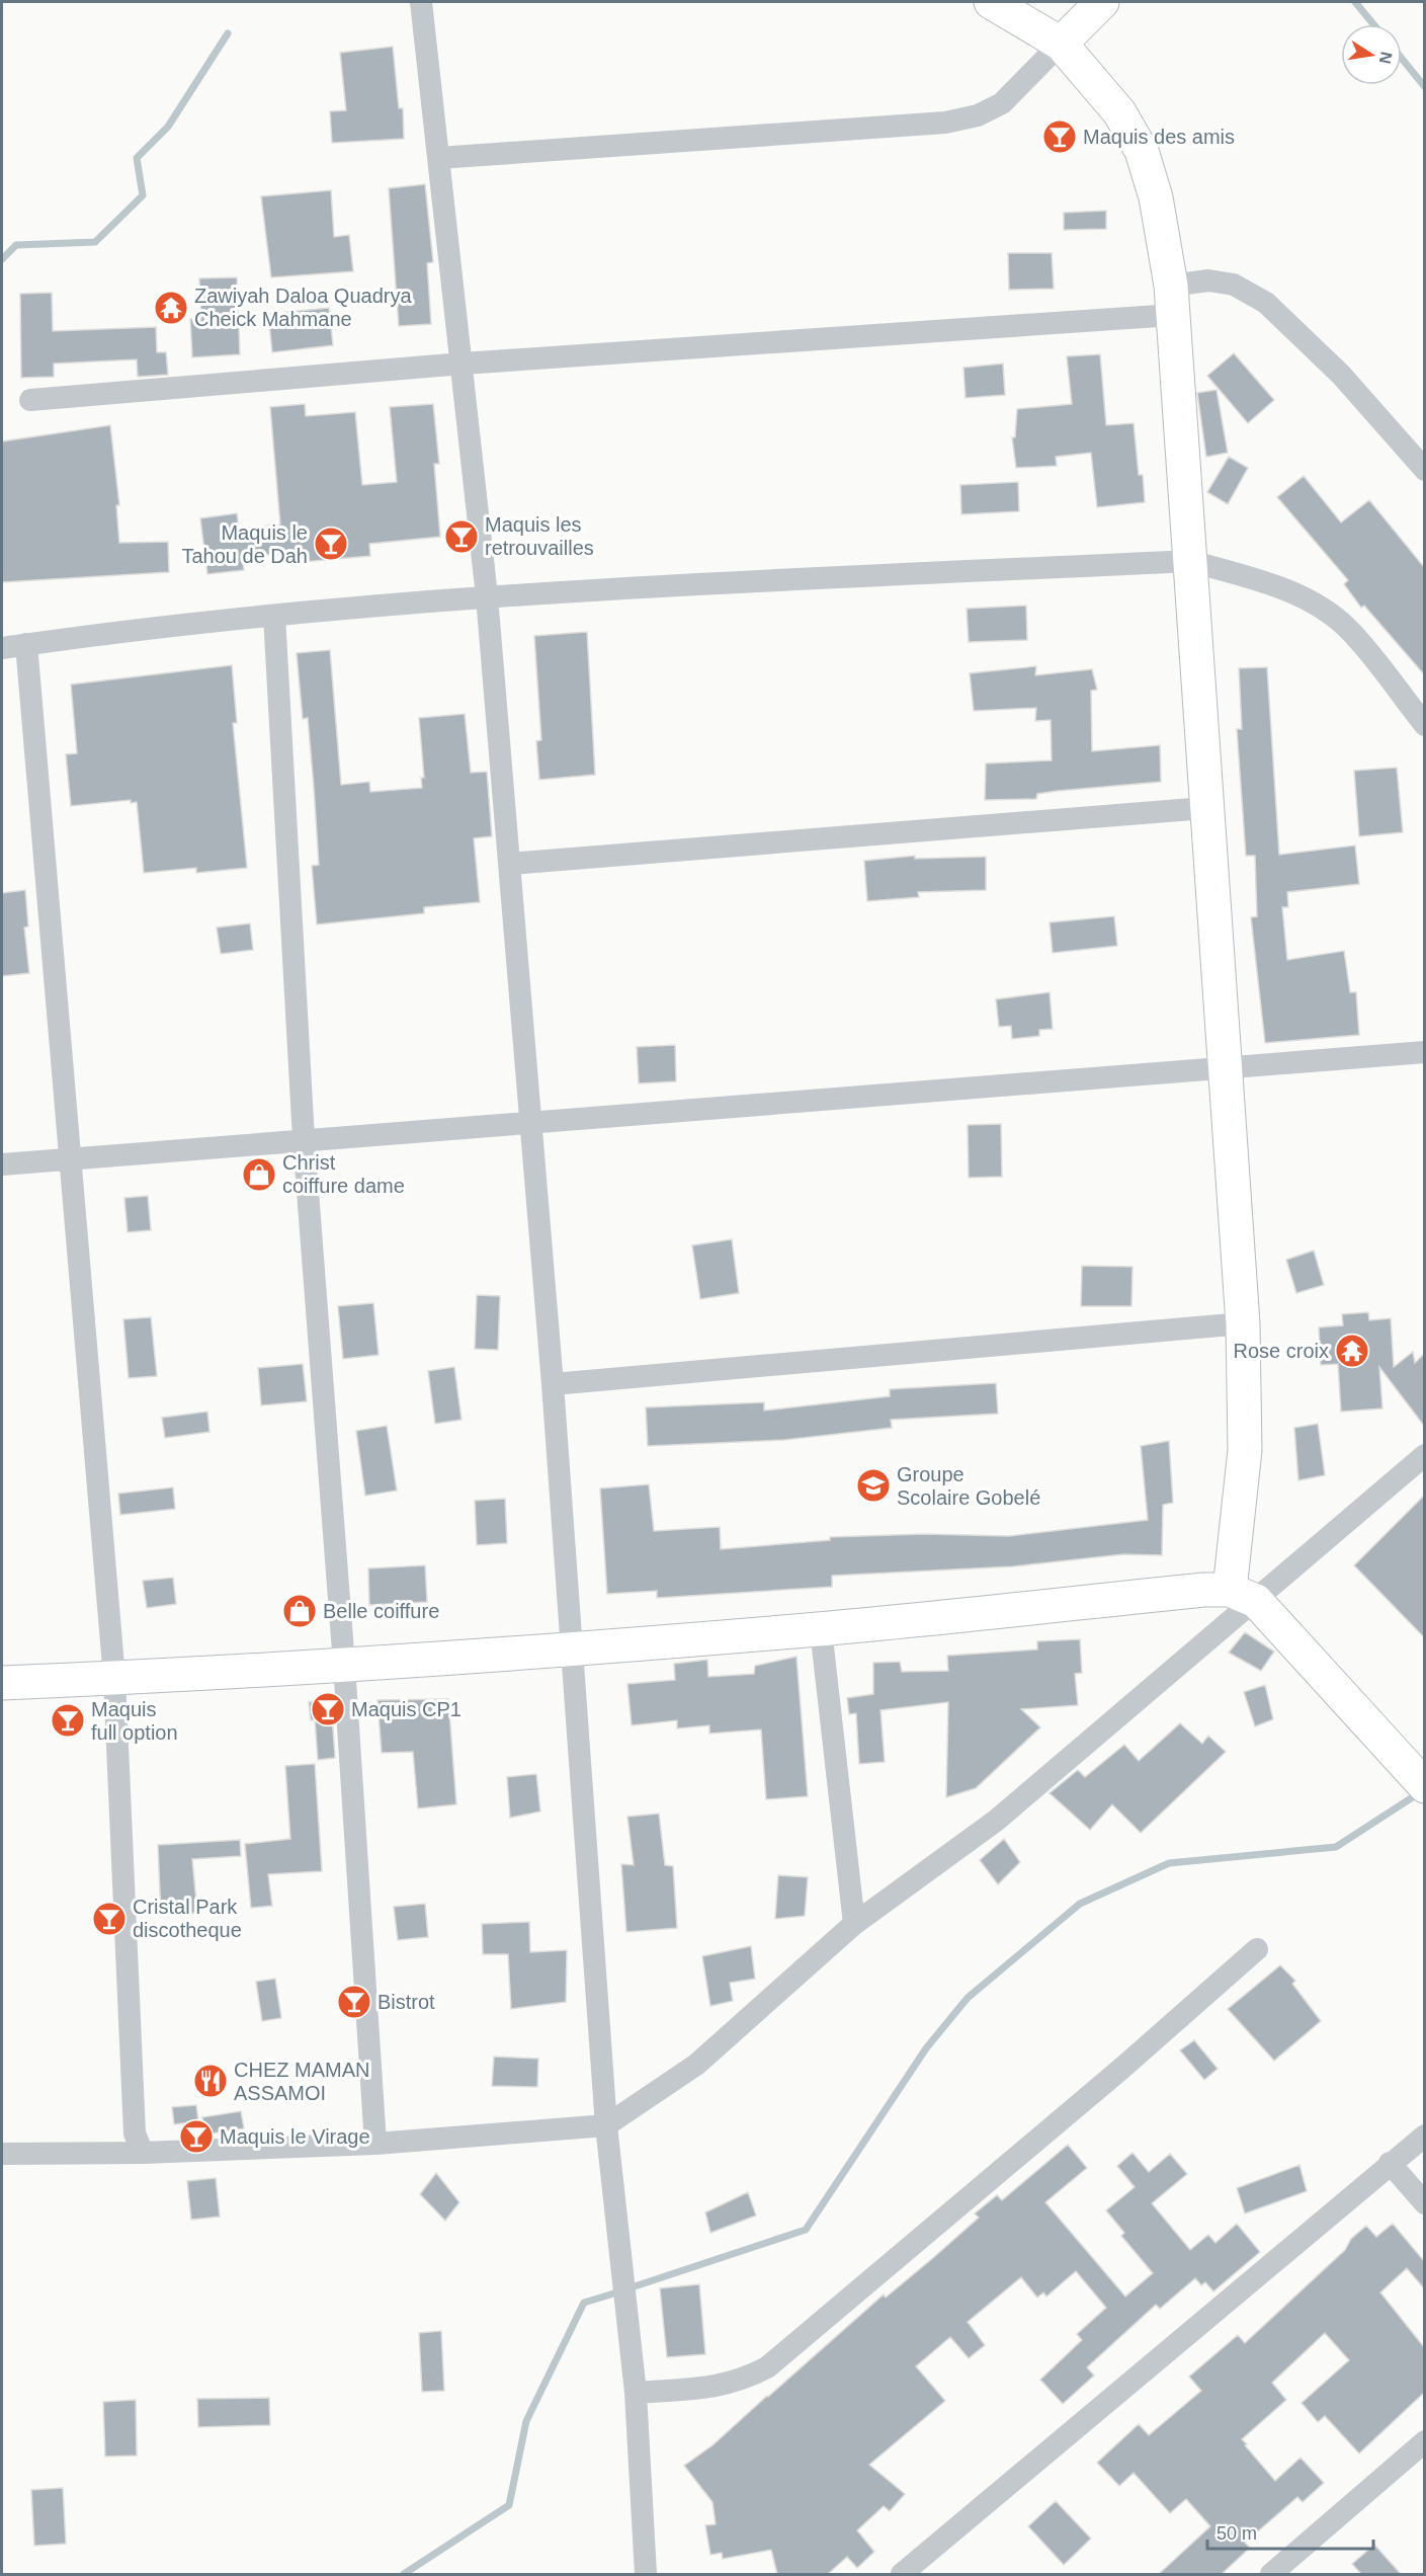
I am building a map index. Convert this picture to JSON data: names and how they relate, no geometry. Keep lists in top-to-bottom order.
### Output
{
  "places": {
    "bar": [
      "Maquis des amis",
      "Maquis les retrouvailles",
      "Maquis le Tahou de Dah",
      "Maquis CP1",
      "Maquis full option",
      "Cristal Park discotheque",
      "Bistrot",
      "Maquis le Virage"
    ],
    "temple": ["Zawiyah Daloa Quadrya Cheick Mahmane", "Rose croix"],
    "shop": ["Christ coiffure dame", "Belle coiffure"],
    "school or university": ["Groupe Scolaire Gobelé"],
    "restaurant": ["CHEZ MAMAN ASSAMOI"]
  },
  "scale_bar": "50 m",
  "north": "right"
}
